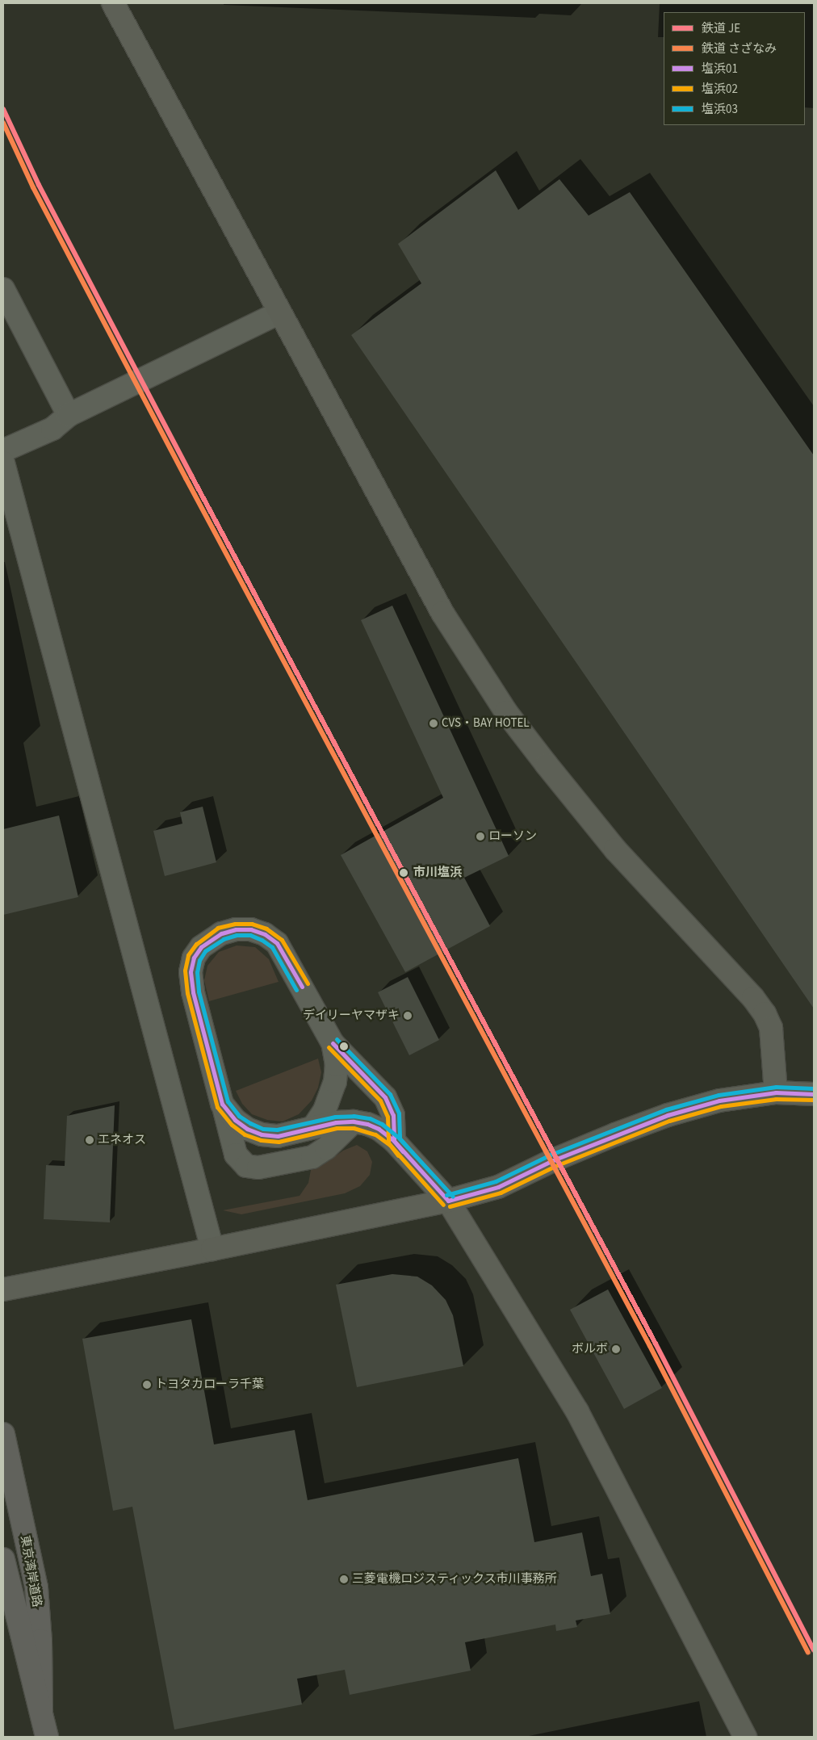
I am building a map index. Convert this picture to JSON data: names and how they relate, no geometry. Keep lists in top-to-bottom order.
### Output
{
  "streets": {
    "highway": ["東京湾岸道路"]
  },
  "places": [
    "CVS・BAY HOTEL",
    "ローソン",
    "市川塩浜",
    "デイリーヤマザキ",
    "エネオス",
    "ボルボ",
    "トヨタカローラ千葉",
    "三菱電機ロジスティックス市川事務所"
  ],
  "lines": [
    "rail line JE",
    "rail line さざなみ",
    "transit line 塩浜02",
    "transit line 塩浜01",
    "transit line 塩浜03"
  ],
  "legend": [
    "鉄道 JE",
    "鉄道 さざなみ",
    "塩浜01",
    "塩浜02",
    "塩浜03"
  ]
}
